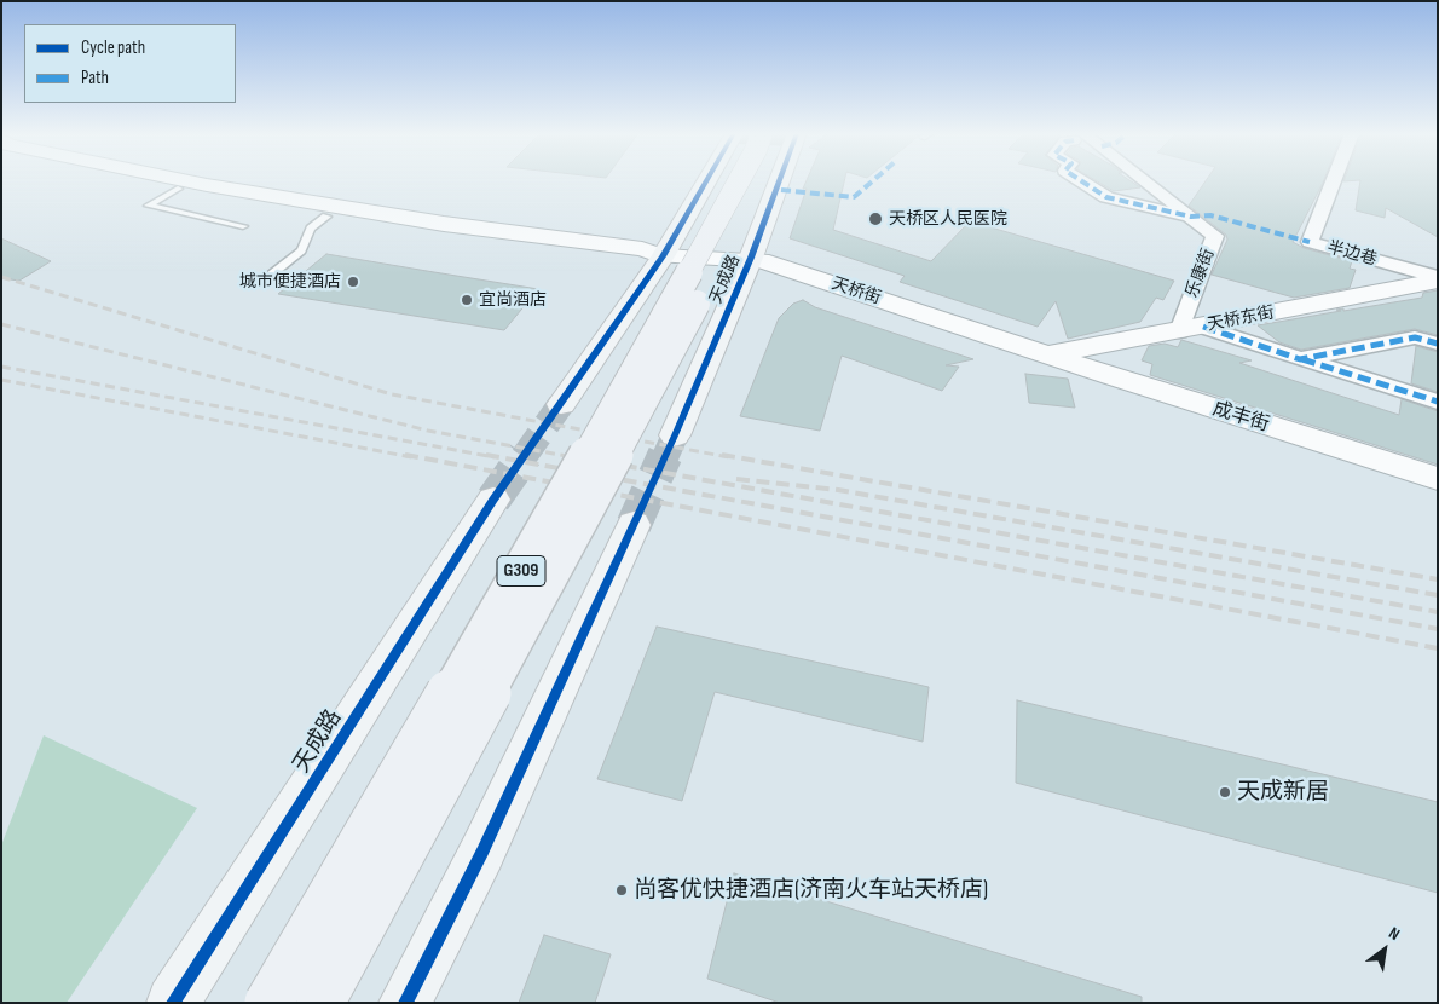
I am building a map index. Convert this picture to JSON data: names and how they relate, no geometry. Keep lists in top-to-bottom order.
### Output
{
  "streets": {
    "highway": ["天成路", "G309"],
    "main road": ["天桥街", "天桥东街", "成丰街"],
    "street": ["半边巷", "乐康街"]
  },
  "crossings": [
    ["半边巷", "天桥东街"],
    ["乐康街", "天桥东街"],
    ["天成路", "天桥街"],
    ["天桥街", "天桥东街"],
    ["天桥街", "成丰街"],
    ["天桥东街", "成丰街"]
  ],
  "places": [
    "天桥区人民医院",
    "城市便捷酒店",
    "宜尚酒店",
    "天成新居",
    "尚客优快捷酒店(济南火车站天桥店)"
  ],
  "legend": ["Cycle path", "Path"],
  "north": "top right"
}
